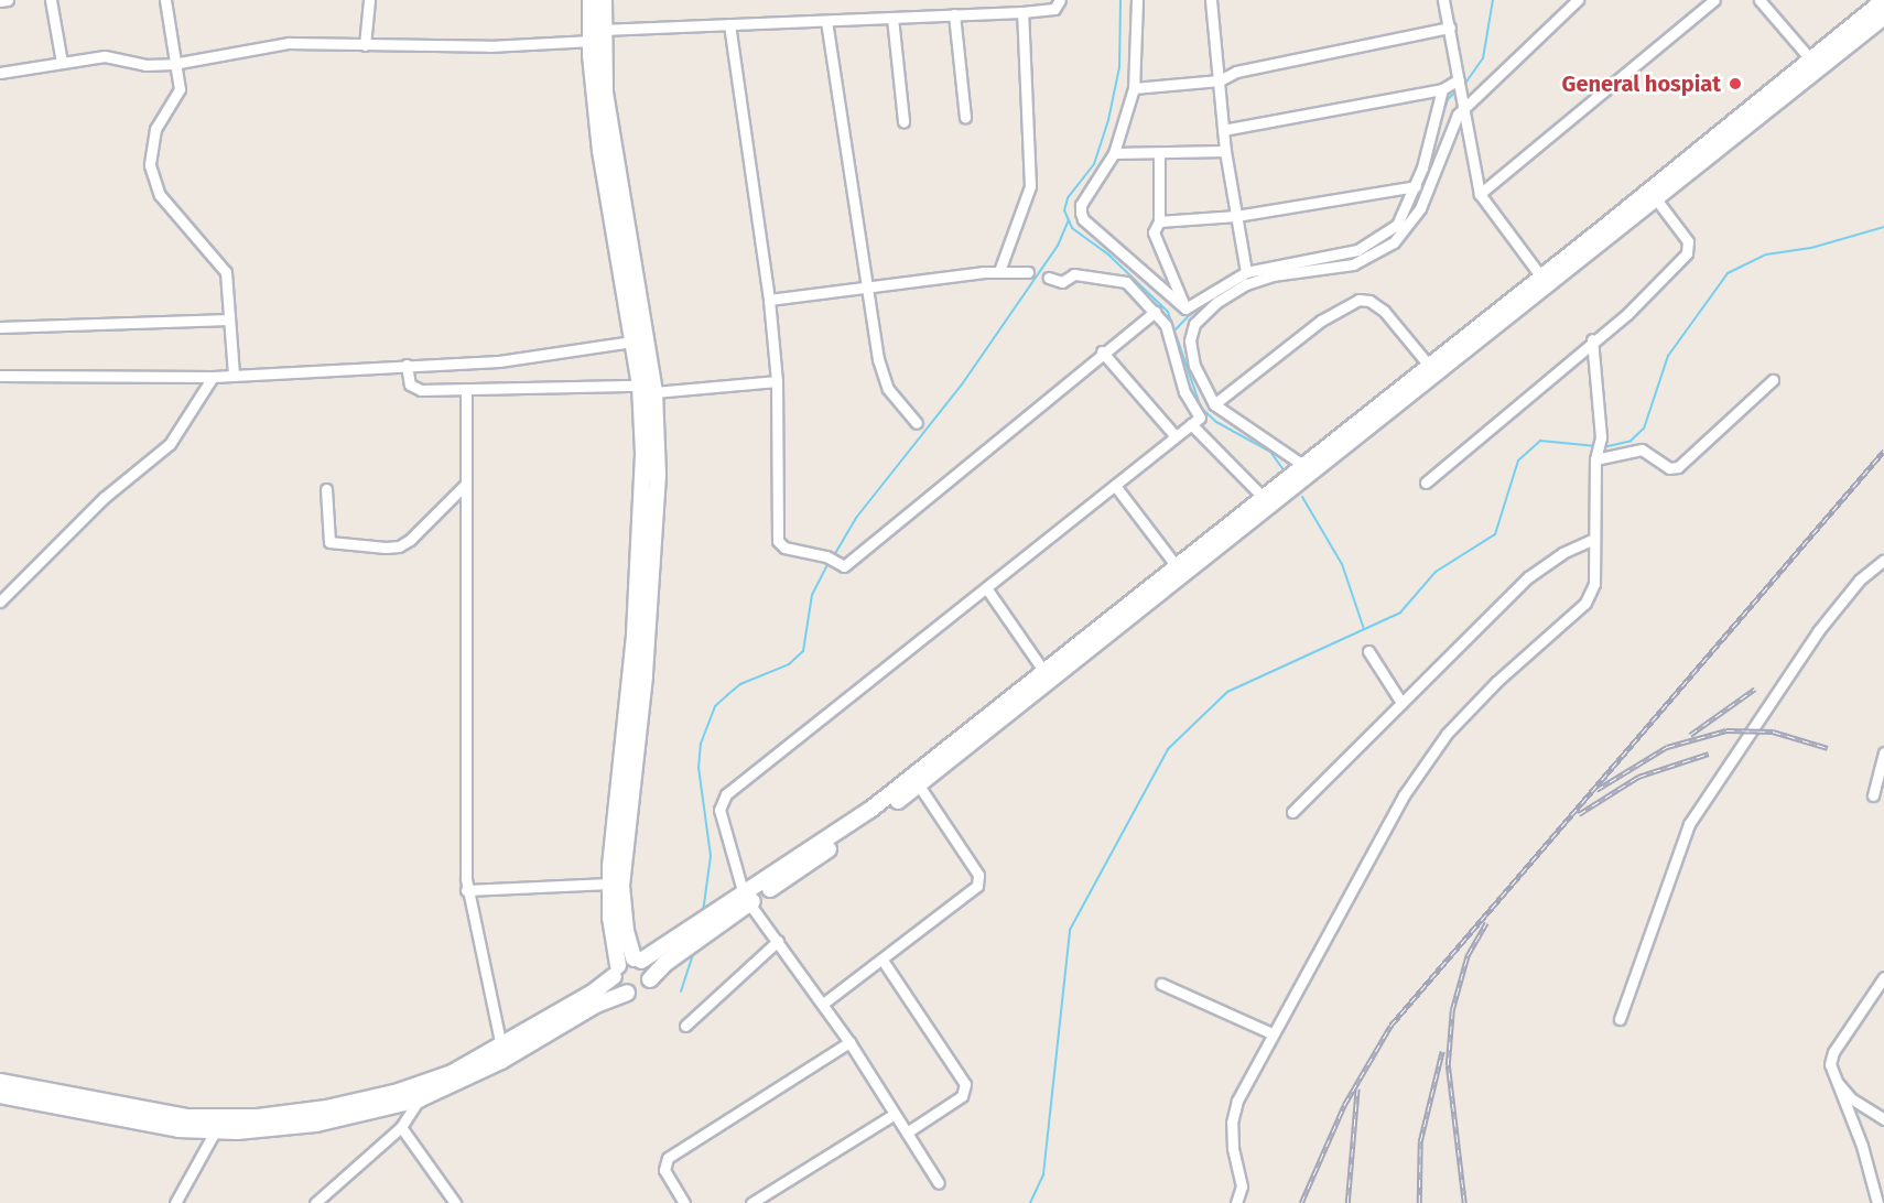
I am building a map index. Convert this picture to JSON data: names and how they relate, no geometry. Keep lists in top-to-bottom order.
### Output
{
  "places": ["General hospiat"]
}
